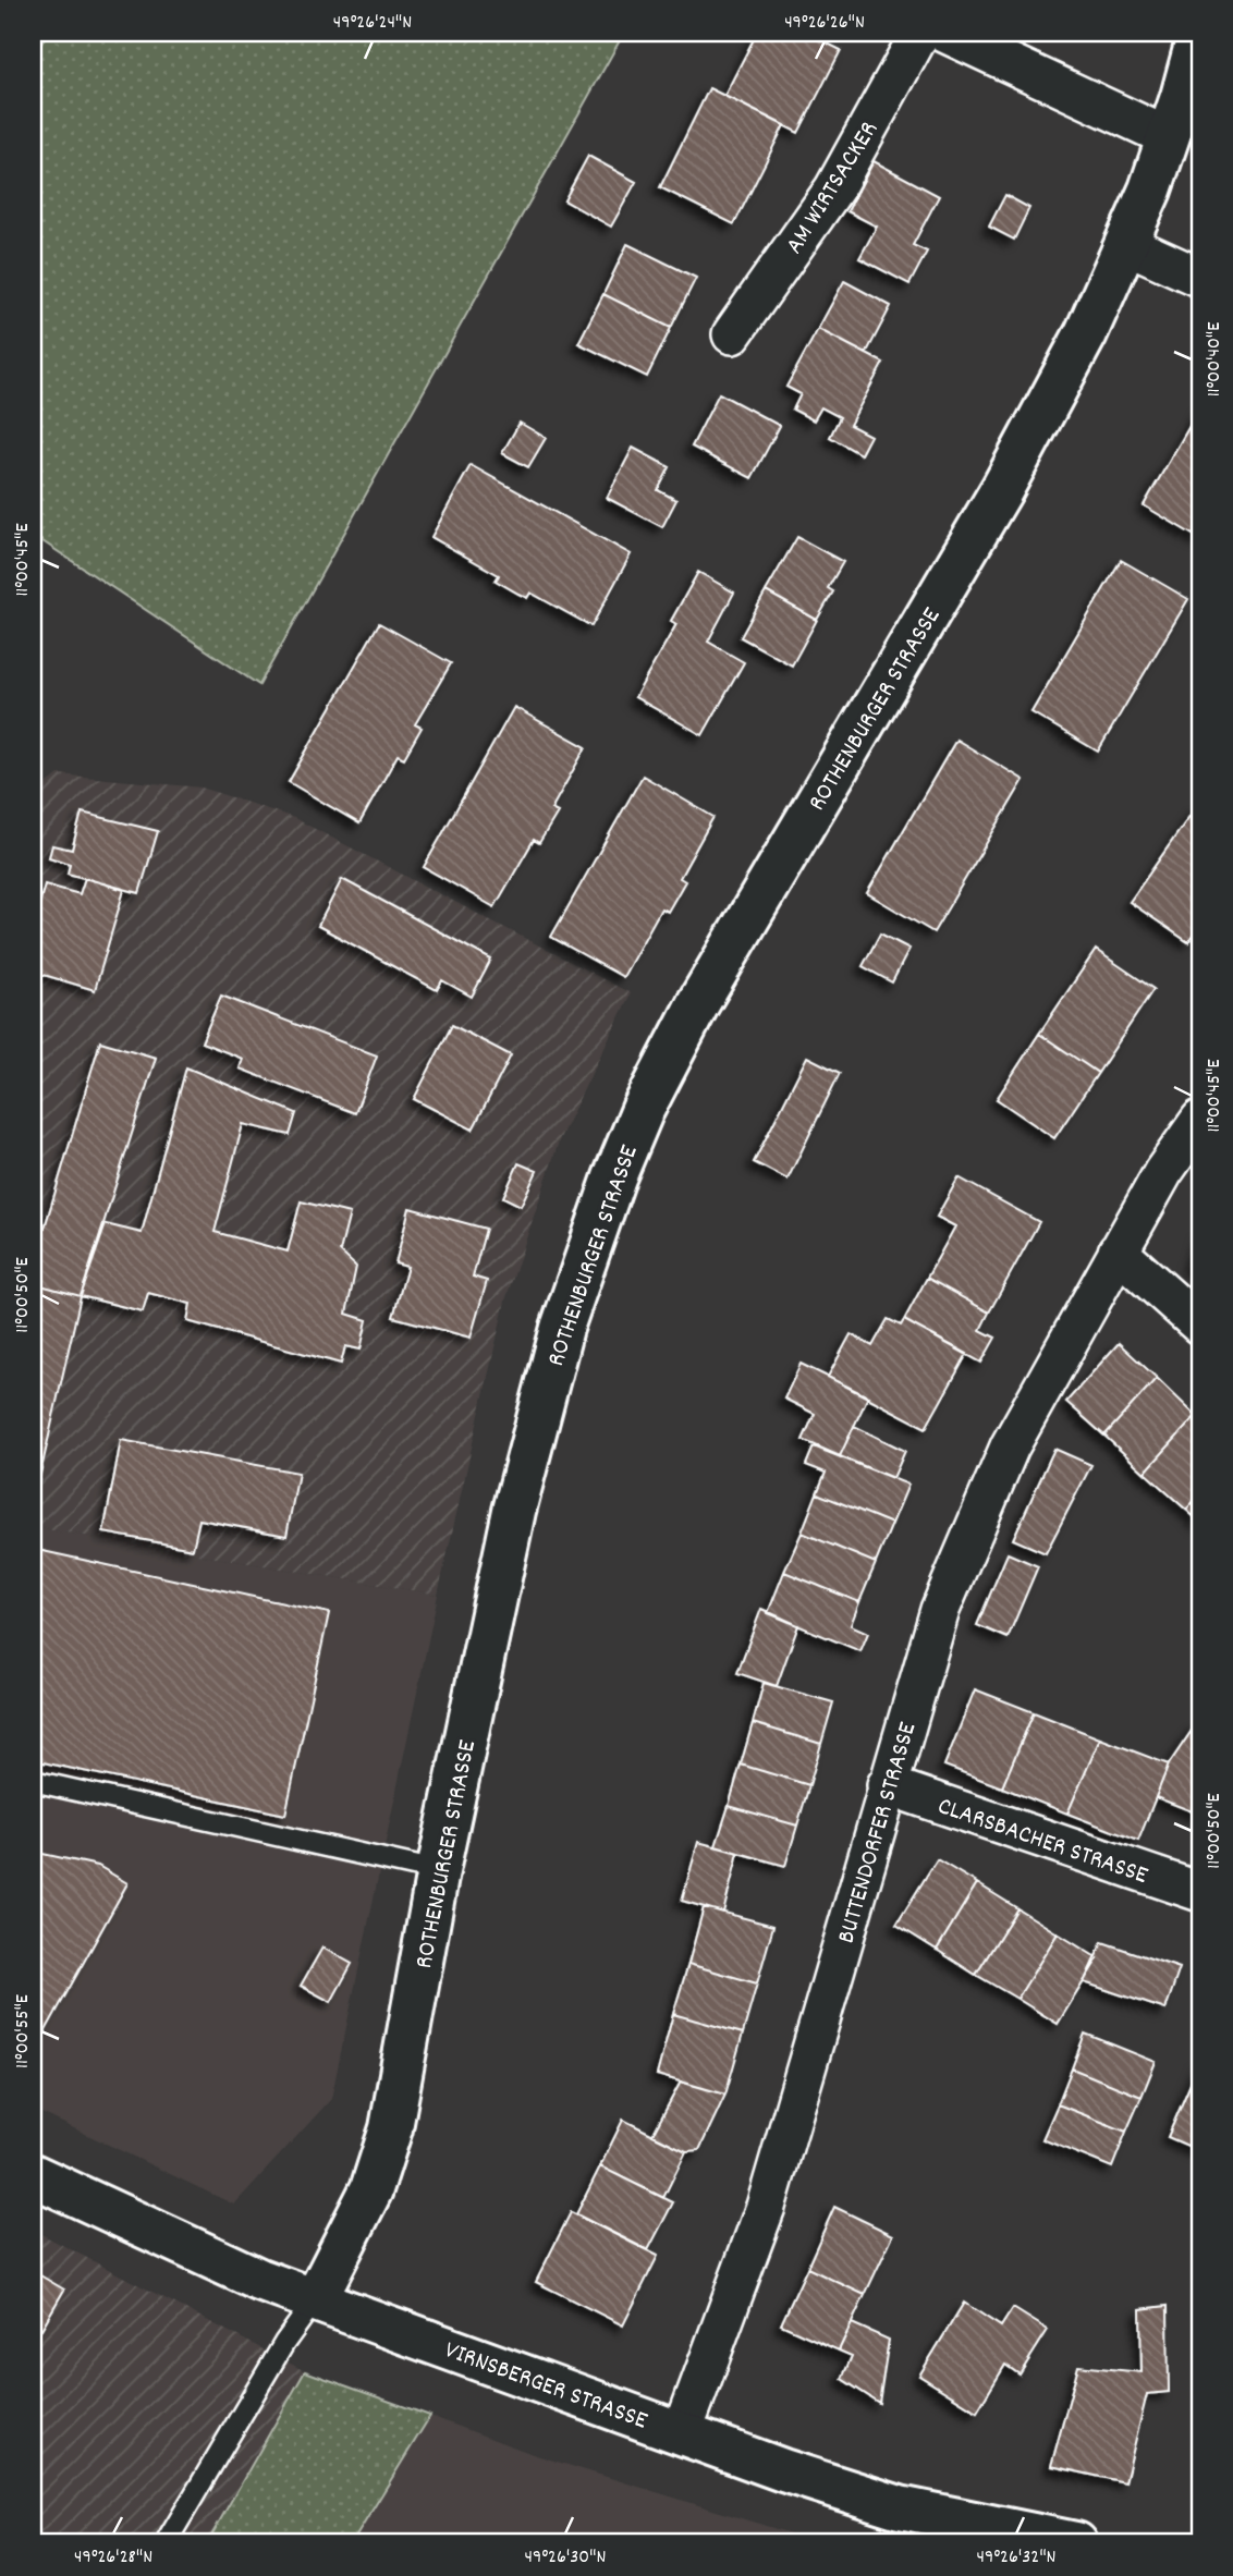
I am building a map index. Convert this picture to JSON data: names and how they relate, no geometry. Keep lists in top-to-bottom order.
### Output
{
  "streets": {
    "main road": ["ROTHENBURGER STRASSE", "VIRNSBERGER STRASSE"],
    "street": ["AM WIRTSACKER", "BUTTENDORFER STRASSE", "CLARSBACHER STRASSE"]
  },
  "crossings": [
    ["ROTHENBURGER STRASSE", "VIRNSBERGER STRASSE"],
    ["BUTTENDORFER STRASSE", "CLARSBACHER STRASSE"],
    ["BUTTENDORFER STRASSE", "VIRNSBERGER STRASSE"]
  ],
  "coordinates": [
    "49°26'24\"N",
    "49°26'26\"N",
    "11°00'40\"E",
    "11°00'45\"E",
    "11°00'50\"E",
    "11°00'55\"E",
    "49°26'28\"N",
    "49°26'30\"N",
    "49°26'32\"N"
  ]
}
